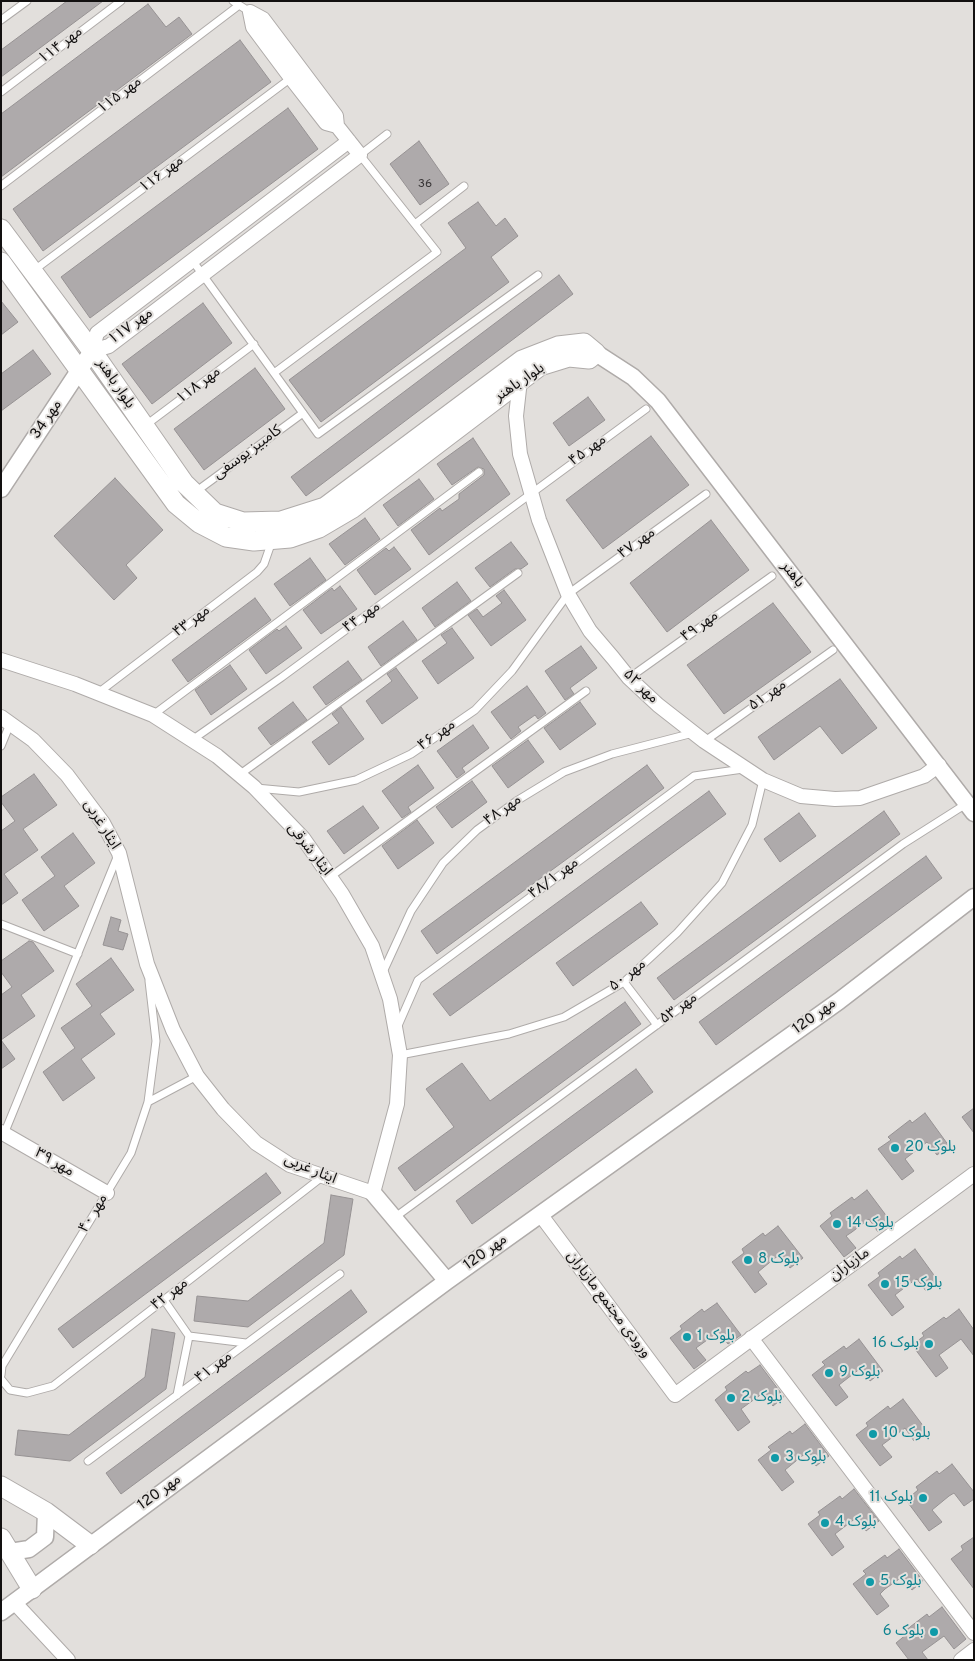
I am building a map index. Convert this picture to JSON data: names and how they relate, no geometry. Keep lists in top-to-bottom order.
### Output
{
  "streets": {
    "main road": ["بلوار باهنر"],
    "street": [
      "مهر ۱۱۷",
      "مهر 34",
      "باهنر",
      "مهر ۵۲",
      "ایثار غربی",
      "ایثار شرقی",
      "مهر 120",
      "مهر ۳۹",
      "مازیاران",
      "ورودی مجتمع مازیاران"
    ],
    "lane": [
      "مهر ۱۱۴",
      "مهر ۱۱۵",
      "مهر ۱۱۶",
      "مهر ۱۱۸",
      "مهر ۴۵",
      "کامبیز یوسفی",
      "مهر ۴۷",
      "مهر ۴۴",
      "مهر ۴۳",
      "مهر ۴۹",
      "مهر ۵۱",
      "مهر ۴۶",
      "مهر ۴۸",
      "مهر ۴۸/۱",
      "مهر ۵۰",
      "مهر ۵۳",
      "مهر ۴۰",
      "مهر ۴۲",
      "مهر ۴۱"
    ]
  },
  "crossings": [
    ["مهر ۱۱۶", "بلوار باهنر"],
    ["مهر ۱۱۷", "بلوار باهنر"],
    ["مهر ۱۱۷", "مهر 34"],
    ["بلوار باهنر", "مهر ۱۱۸"],
    ["بلوار باهنر", "مهر 34"],
    ["بلوار باهنر", "کامبیز یوسفی"],
    ["بلوار باهنر", "باهنر"],
    ["بلوار باهنر", "مهر ۴۳"],
    ["بلوار باهنر", "مهر ۵۲"],
    ["مهر ۴۵", "مهر ۴۴"],
    ["مهر ۴۵", "مهر ۵۲"],
    ["مهر ۴۷", "مهر ۵۲"],
    ["مهر ۴۷", "مهر ۴۶"],
    ["باهنر", "مهر ۵۲"],
    ["باهنر", "مهر ۵۳"],
    ["مهر ۴۴", "مهر ۵۲"],
    ["مهر ۴۴", "ایثار شرقی"],
    ["مهر ۴۳", "ایثار شرقی"],
    ["مهر ۴۹", "مهر ۵۲"],
    ["مهر ۵۲", "مهر ۵۱"],
    ["مهر ۵۲", "مهر ۴۶"],
    ["مهر ۵۲", "مهر ۴۸"],
    ["مهر ۵۲", "مهر ۴۸/۱"],
    ["مهر ۵۲", "مهر ۵۰"],
    ["مهر ۵۱", "مهر ۴۸"],
    ["مهر ۴۶", "ایثار شرقی"],
    ["مهر ۴۸", "ایثار شرقی"],
    ["ایثار غربی", "ایثار شرقی"],
    ["ایثار غربی", "مهر ۴۰"],
    ["ایثار غربی", "مهر ۴۲"],
    ["ایثار شرقی", "مهر ۴۸/۱"],
    ["ایثار شرقی", "مهر ۵۰"],
    ["مهر 120", "ورودی مجتمع مازیاران"],
    ["مهر ۳۹", "مهر ۴۰"],
    ["مازیاران", "ورودی مجتمع مازیاران"]
  ],
  "places": [
    "بلوک 20",
    "بلوک 14",
    "بلوک 8",
    "بلوک 15",
    "بلوک 1",
    "بلوک 16",
    "بلوک 9",
    "بلوک 2",
    "بلوک 10",
    "بلوک 3",
    "بلوک 11",
    "بلوک 4",
    "بلوک 5",
    "بلوک 6"
  ],
  "house_numbers": ["36"]
}
